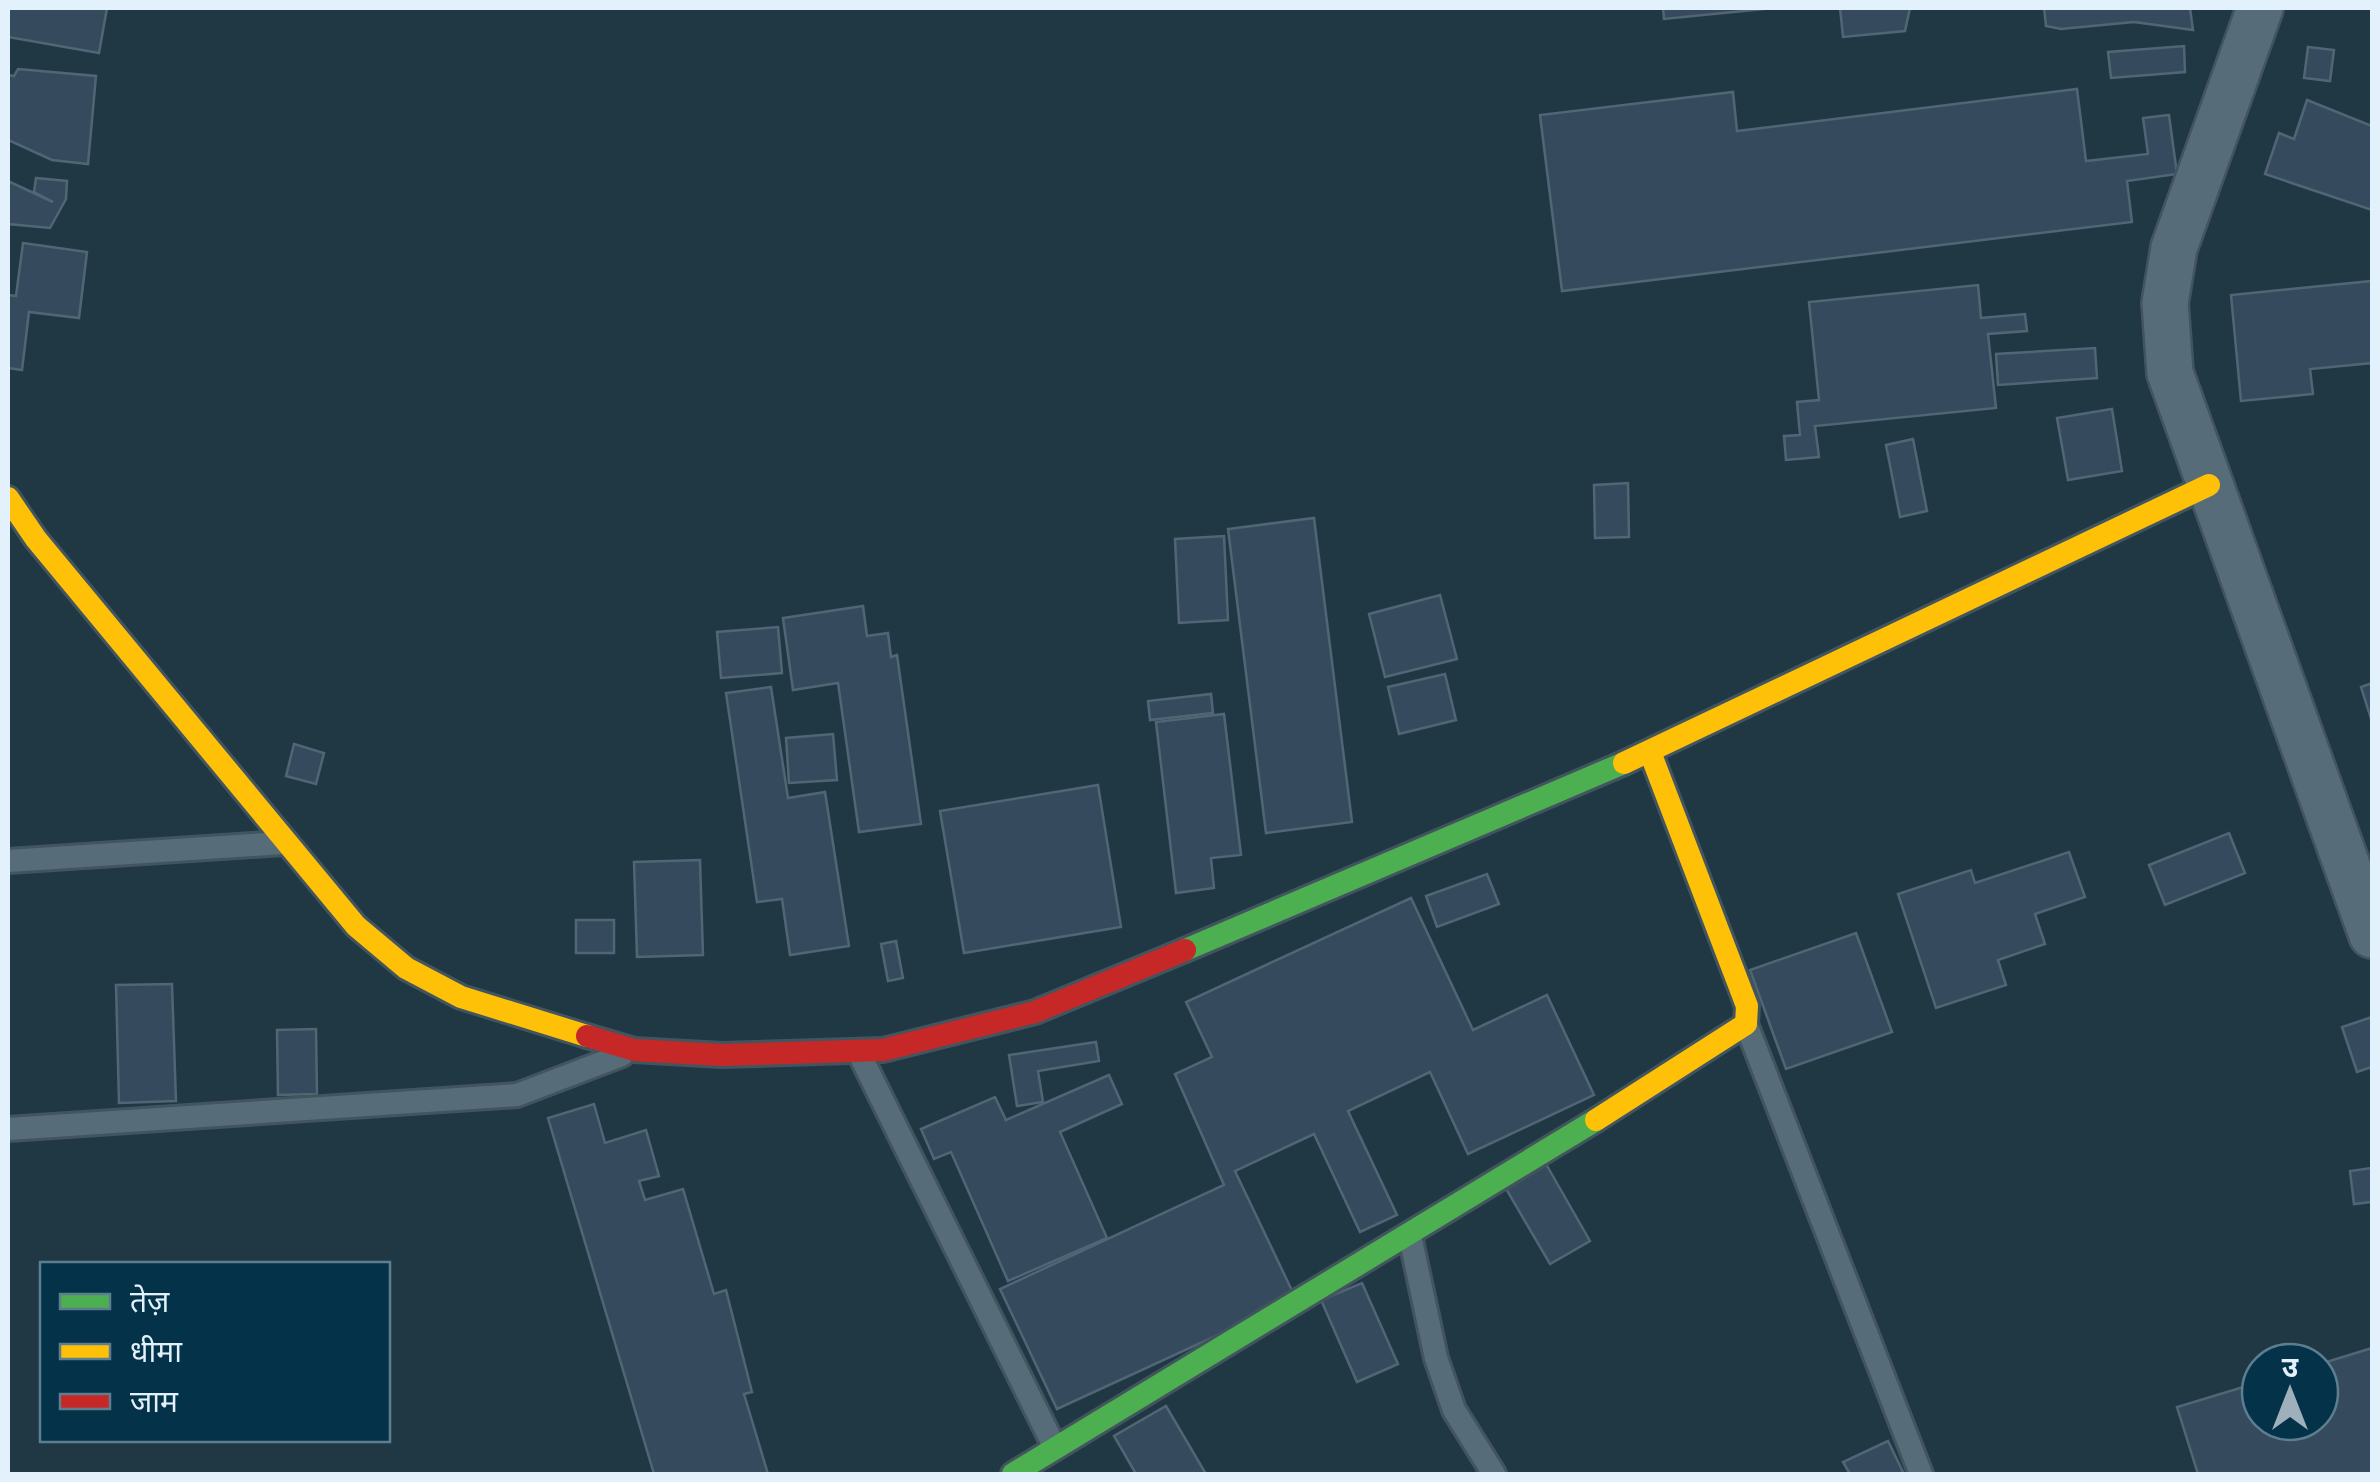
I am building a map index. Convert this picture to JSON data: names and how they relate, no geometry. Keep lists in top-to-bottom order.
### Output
{
  "legend": ["तेज़", "धीमा", "जाम"],
  "north": "top"
}
